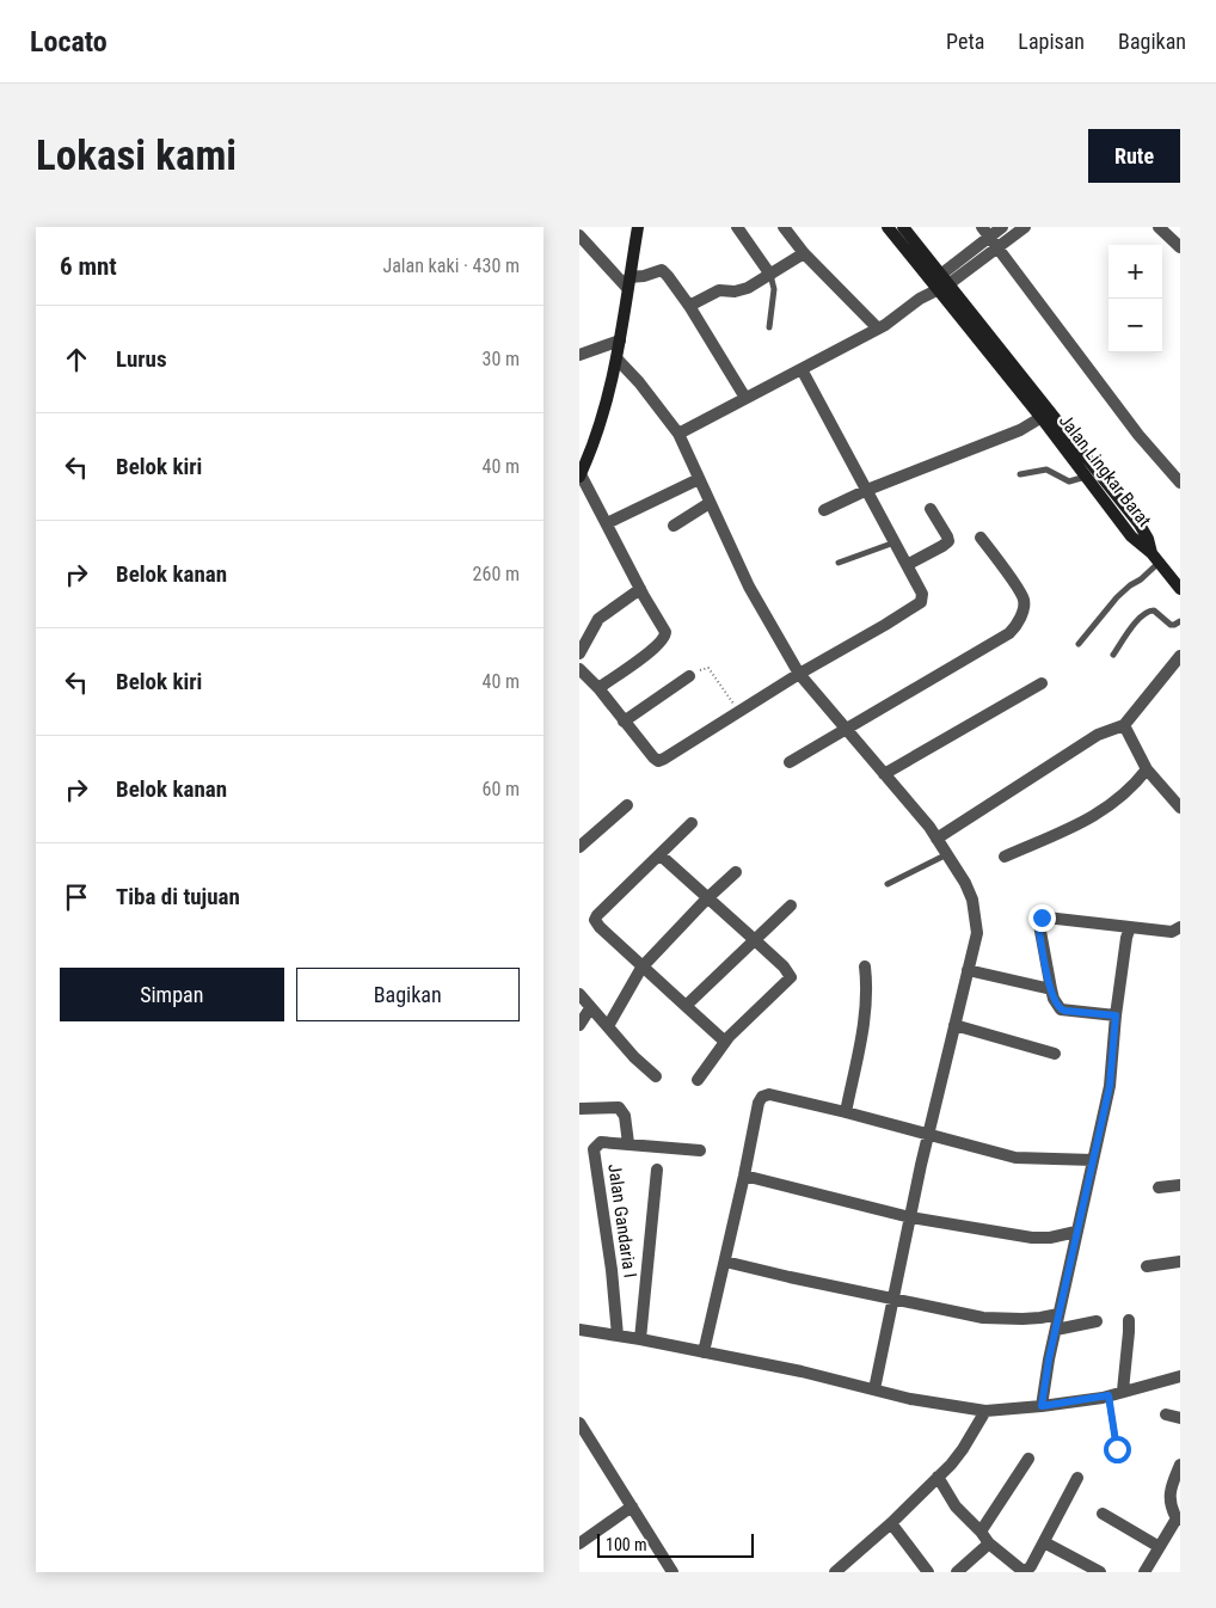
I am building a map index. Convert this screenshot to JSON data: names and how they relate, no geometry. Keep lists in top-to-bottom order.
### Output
{
  "streets": {
    "street": ["Jalan Lingkar Barat", "Jalan Gandaria I"]
  },
  "scale_bar": "100 m",
  "page": {
    "header": "Locato",
    "nav": ["Peta", "Lapisan", "Bagikan"],
    "buttons": [
      "Rute",
      ["Simpan", "Bagikan"]
    ],
    "title": "Lokasi kami",
    "heading": ["6 mnt", "Jalan kaki · 430 m"],
    "map_buttons": ["+", "−"],
    "list": [
      ["Lurus", "30 m"],
      ["Belok kiri", "40 m"],
      ["Belok kanan", "260 m"],
      ["Belok kiri", "40 m"],
      ["Belok kanan", "60 m"],
      "Tiba di tujuan"
    ],
    "scale": "100 m"
  }
}
